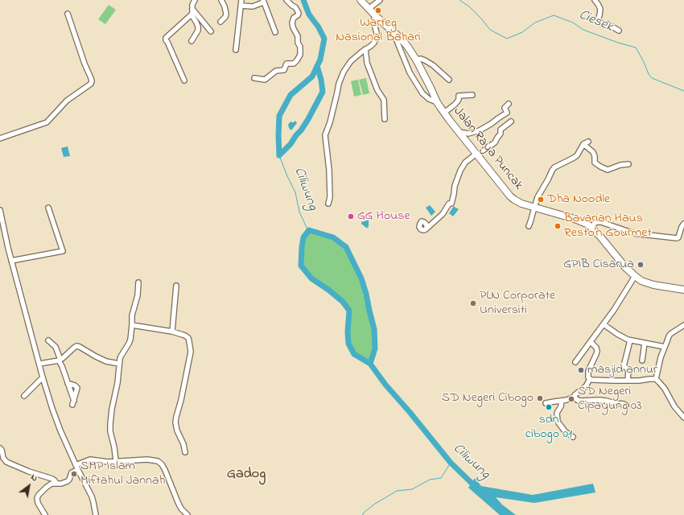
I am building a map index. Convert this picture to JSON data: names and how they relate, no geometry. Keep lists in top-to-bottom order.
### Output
{
  "streets": {
    "highway": ["Jalan Raya Puncak"]
  },
  "districts": ["Gadog"],
  "water": ["Ciesek", "Ciliwung"],
  "places": [
    "Warteg Nasional Bahari",
    "Dha Noodle",
    "GG House",
    "Bavarian Haus Resto'n Gourmet",
    "GPIB Cisarua",
    "PLN Corporate Universiti",
    "masjid annur",
    "SD Negeri Cibogo",
    "SD Negeri Cipayung 03",
    "sdn cibogo 01",
    "SMP Islam Miftahul Jannah"
  ],
  "north": "top right"
}
